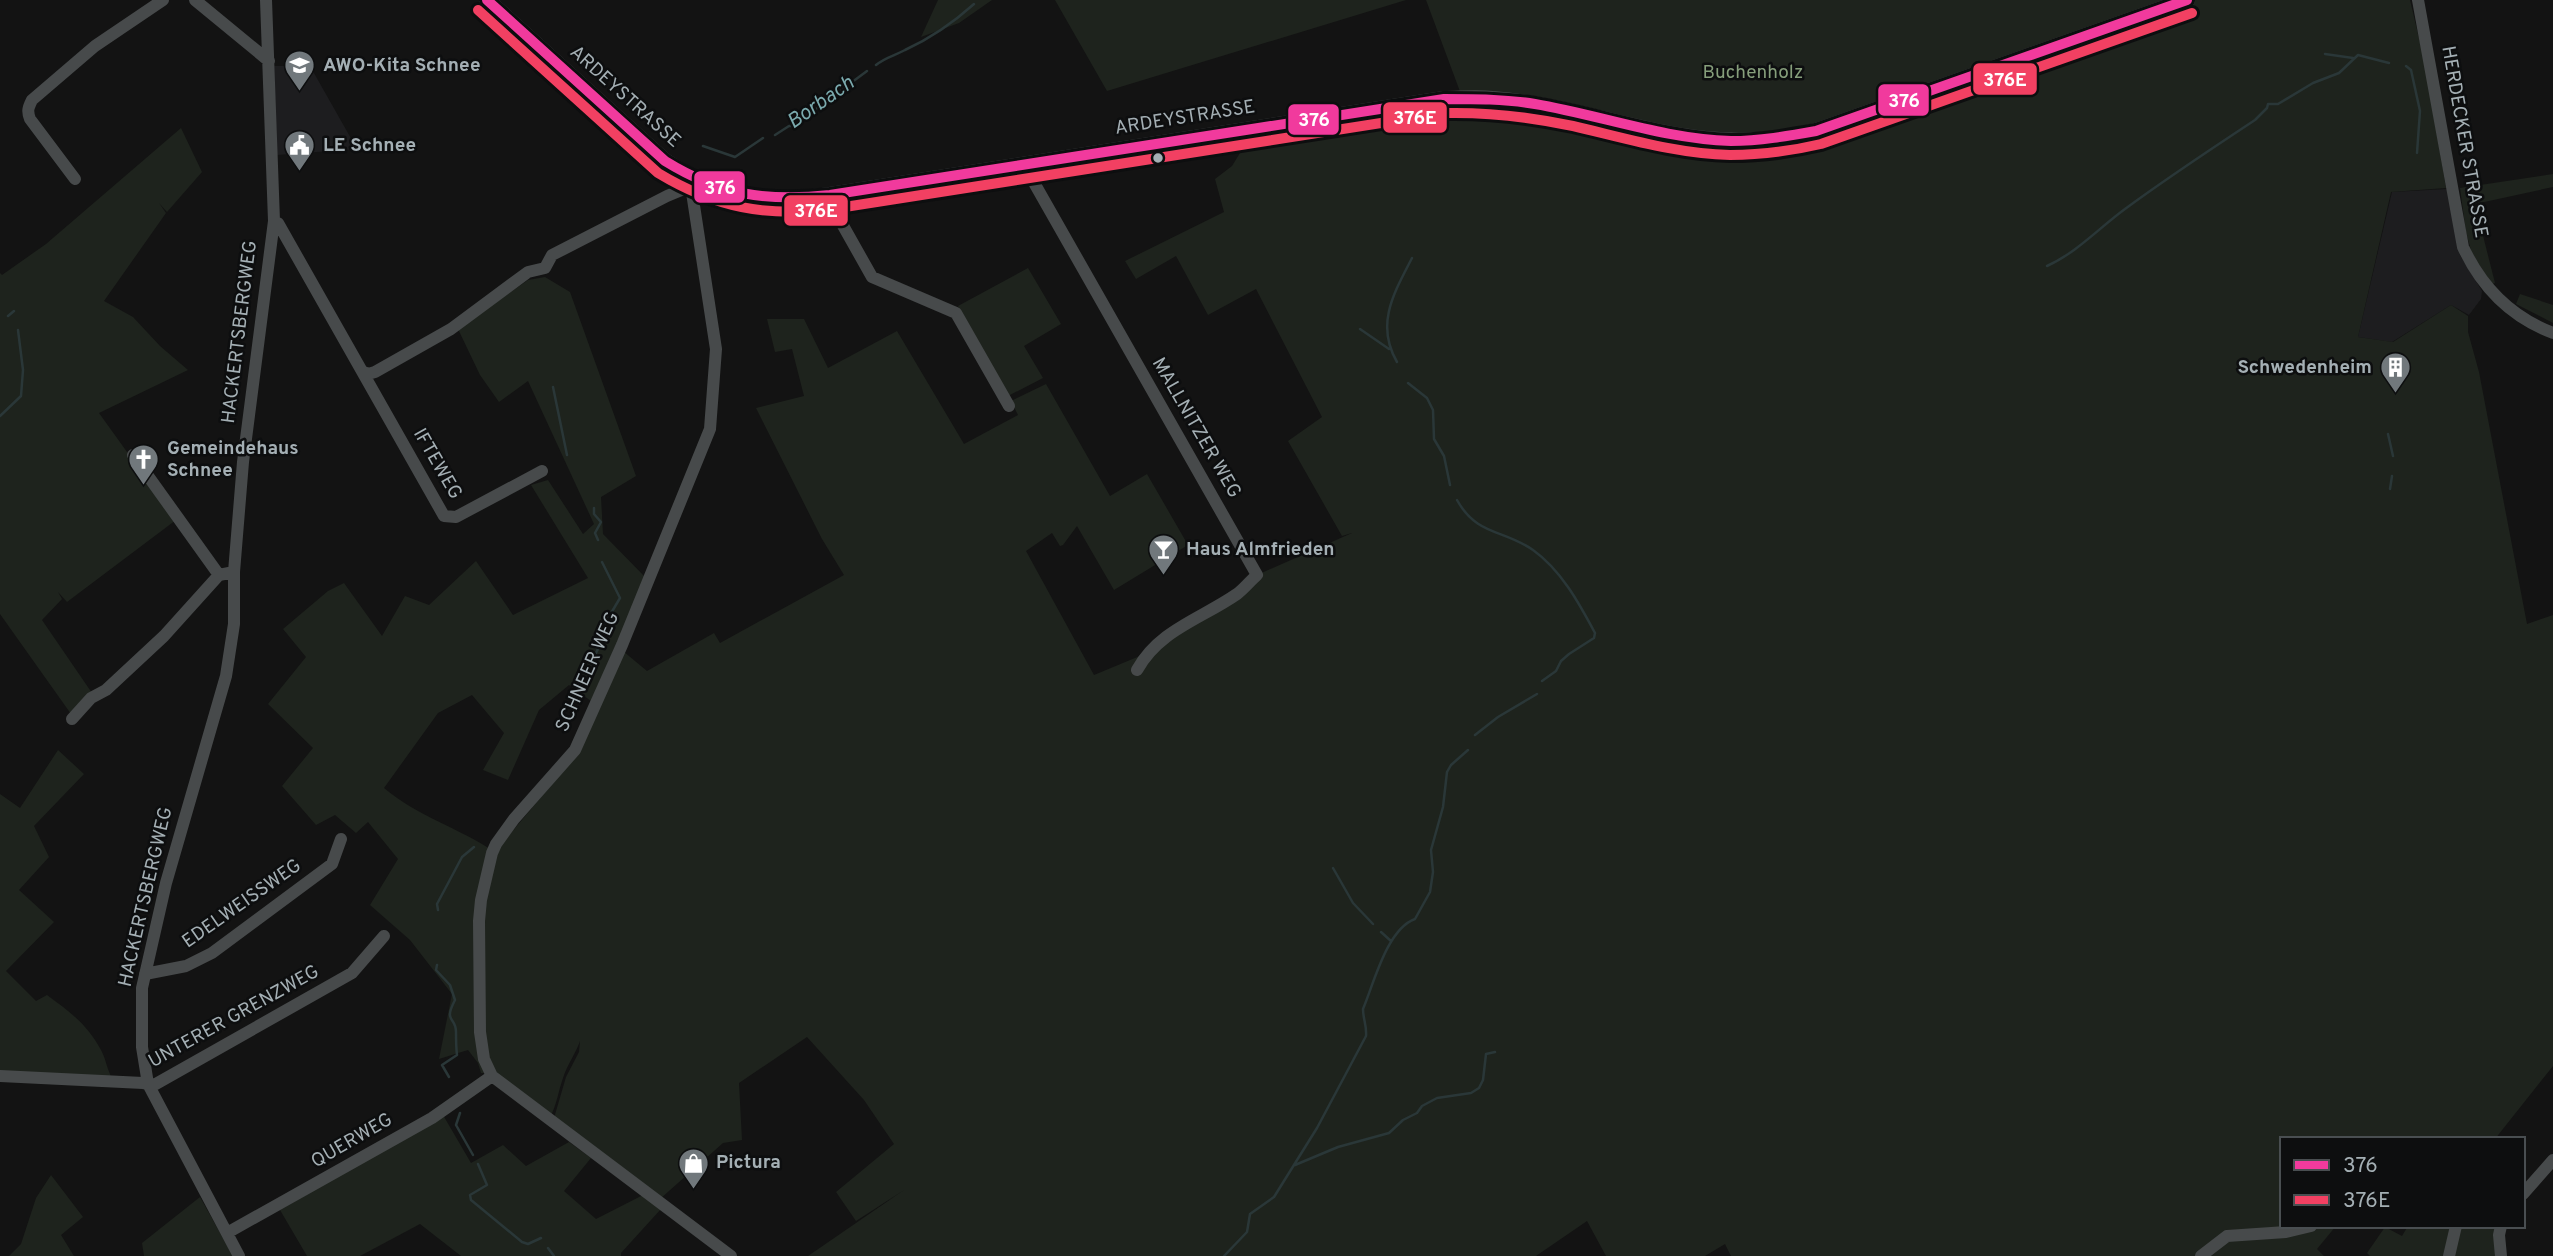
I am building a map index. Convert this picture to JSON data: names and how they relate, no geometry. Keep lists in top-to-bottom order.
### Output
{
  "streets": {
    "main road": ["ARDEYSTRASSE"],
    "street": [
      "HERDECKER STRASSE",
      "HACKERTSBERGWEG",
      "MALLNITZER WEG",
      "IFTEWEG",
      "SCHNEER WEG",
      "EDELWEISSWEG",
      "UNTERER GRENZWEG",
      "QUERWEG"
    ]
  },
  "crossings": [
    ["ARDEYSTRASSE", "MALLNITZER WEG"],
    ["ARDEYSTRASSE", "SCHNEER WEG"],
    ["HACKERTSBERGWEG", "IFTEWEG"],
    ["HACKERTSBERGWEG", "EDELWEISSWEG"],
    ["HACKERTSBERGWEG", "UNTERER GRENZWEG"],
    ["HACKERTSBERGWEG", "QUERWEG"],
    ["SCHNEER WEG", "QUERWEG"]
  ],
  "water": ["Borbach"],
  "parks": ["Buchenholz"],
  "places": {
    "school or university": ["AWO-Kita Schnee"],
    "public building": ["LE Schnee"],
    "building": ["Schwedenheim"],
    "church": ["Gemeindehaus Schnee"],
    "bar": ["Haus Almfrieden"],
    "shop": ["Pictura"]
  },
  "lines": ["transit line 376", "transit line 376E"],
  "legend": ["376", "376E"]
}
